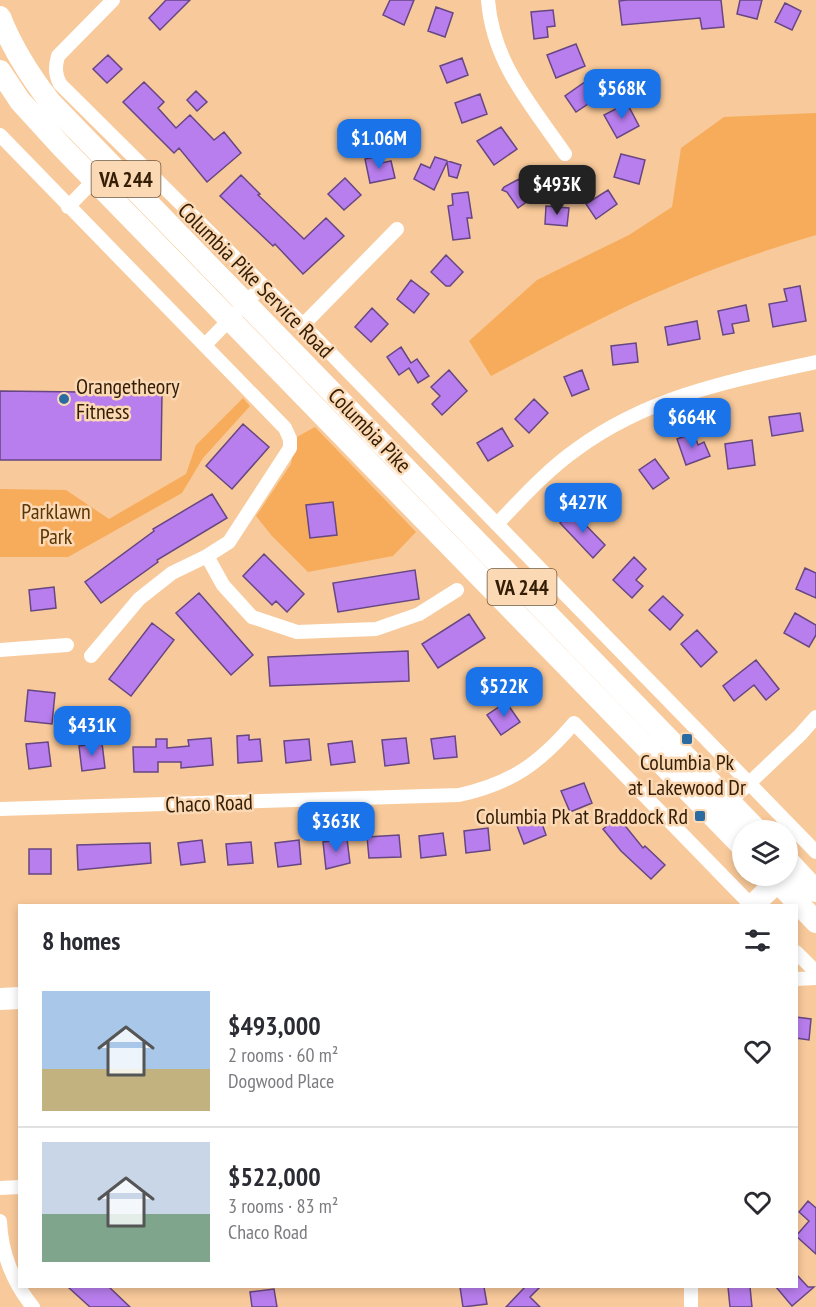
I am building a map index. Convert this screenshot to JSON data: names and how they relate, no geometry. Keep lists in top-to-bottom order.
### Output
{
  "streets": {
    "main road": ["VA 244", "Columbia Pike"],
    "street": ["Columbia Pike Service Road", "Chaco Road"]
  },
  "parks": ["Parklawn Park"],
  "places": {
    "other": ["Orangetheory Fitness"],
    "transit": ["Columbia Pk at Lakewood Dr", "Columbia Pk at Braddock Rd"]
  },
  "page": {
    "price": [
      "$568K",
      "$1.06M",
      "$493K",
      "$664K",
      "$427K",
      "$522K",
      "$431K",
      "$363K"
    ],
    "heading": "8 homes",
    "list": [
      {
        "name": "$493,000",
        "note": "2 rooms · 60 m² · Dogwood Place"
      },
      {
        "name": "$522,000",
        "note": "3 rooms · 83 m² · Chaco Road"
      }
    ]
  }
}
